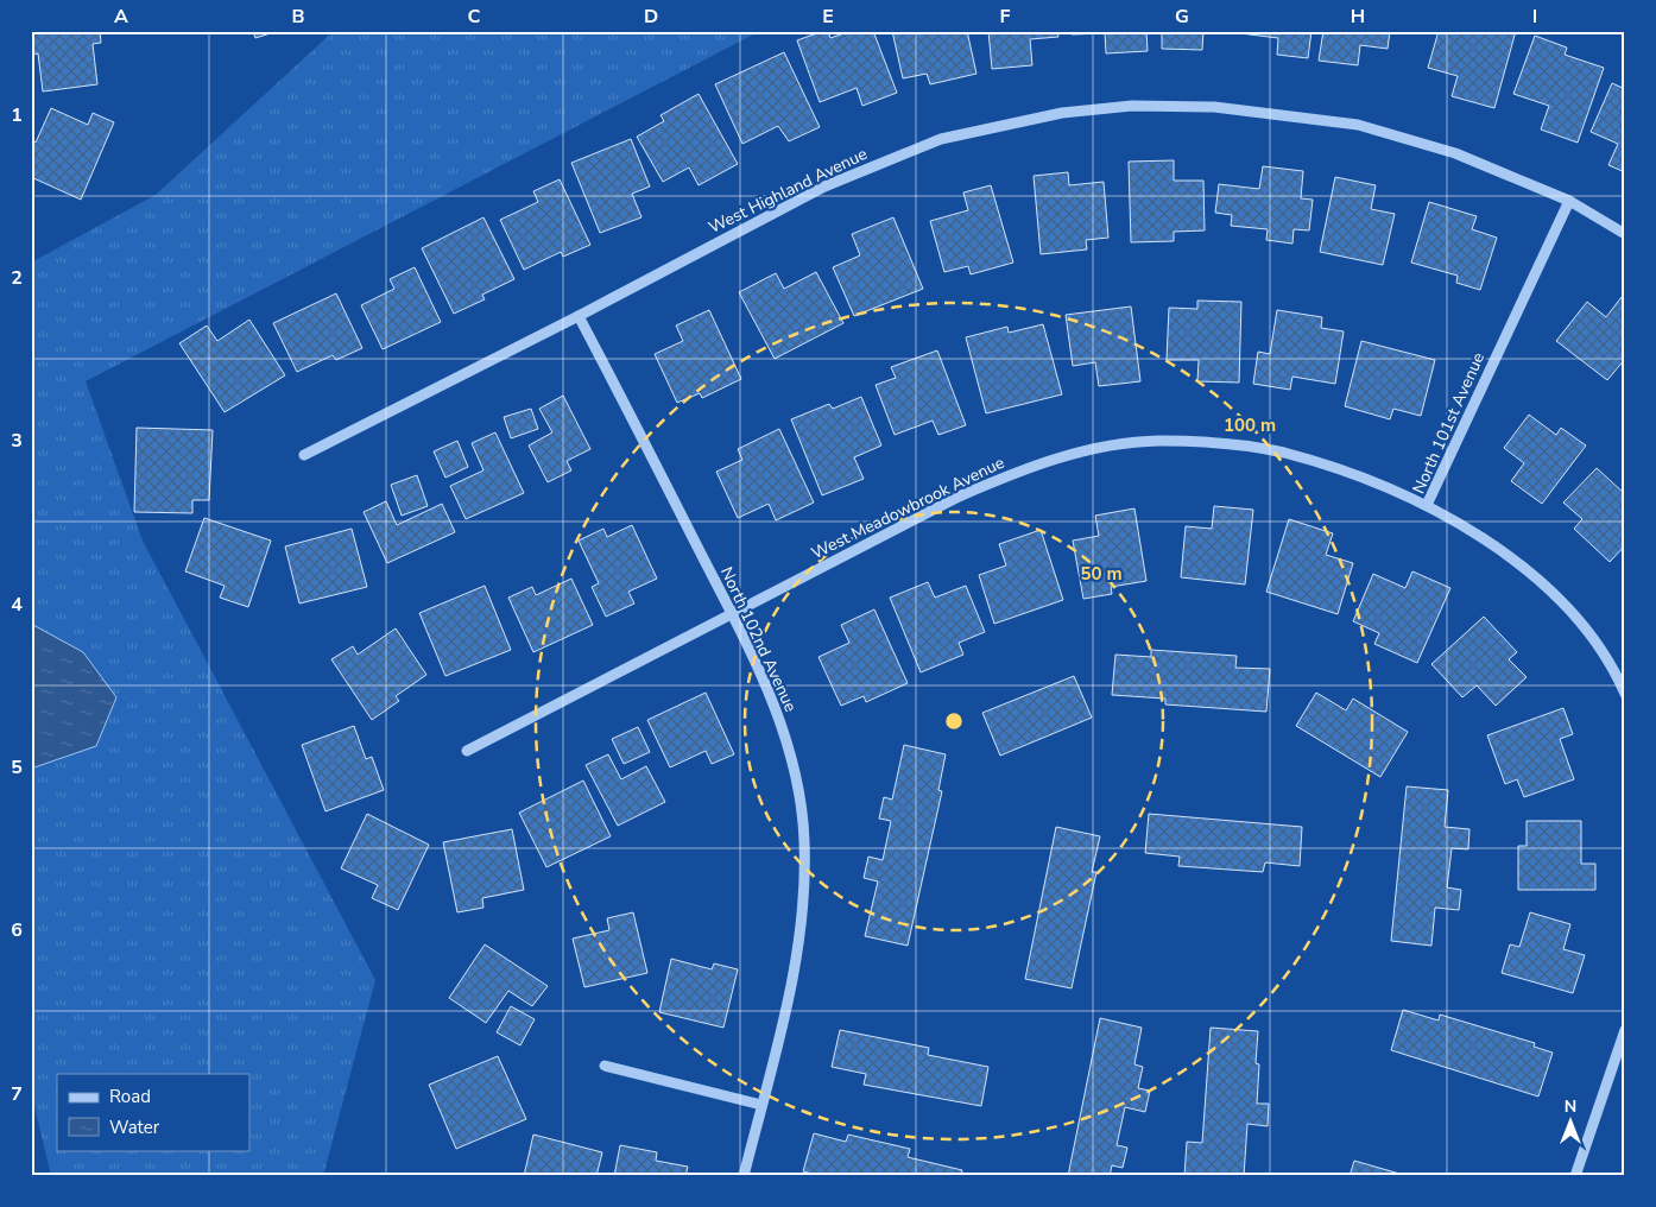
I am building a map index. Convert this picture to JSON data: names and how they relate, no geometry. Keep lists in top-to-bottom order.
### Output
{
  "streets": {
    "street": [
      "West Highland Avenue",
      "North 101st Avenue",
      "West Meadowbrook Avenue",
      "North 102nd Avenue"
    ]
  },
  "crossings": [
    ["West Highland Avenue", "North 101st Avenue"],
    ["West Highland Avenue", "North 102nd Avenue"],
    ["North 101st Avenue", "West Meadowbrook Avenue"],
    ["West Meadowbrook Avenue", "North 102nd Avenue"]
  ],
  "legend": ["Road", "Water"],
  "north": "top",
  "grid": {
    "columns": [
      "A",
      "B",
      "C",
      "D",
      "E",
      "F",
      "G",
      "H",
      "I"
    ],
    "rows": [
      "1",
      "2",
      "3",
      "4",
      "5",
      "6",
      "7"
    ]
  },
  "rings": ["100 m", "50 m"]
}
